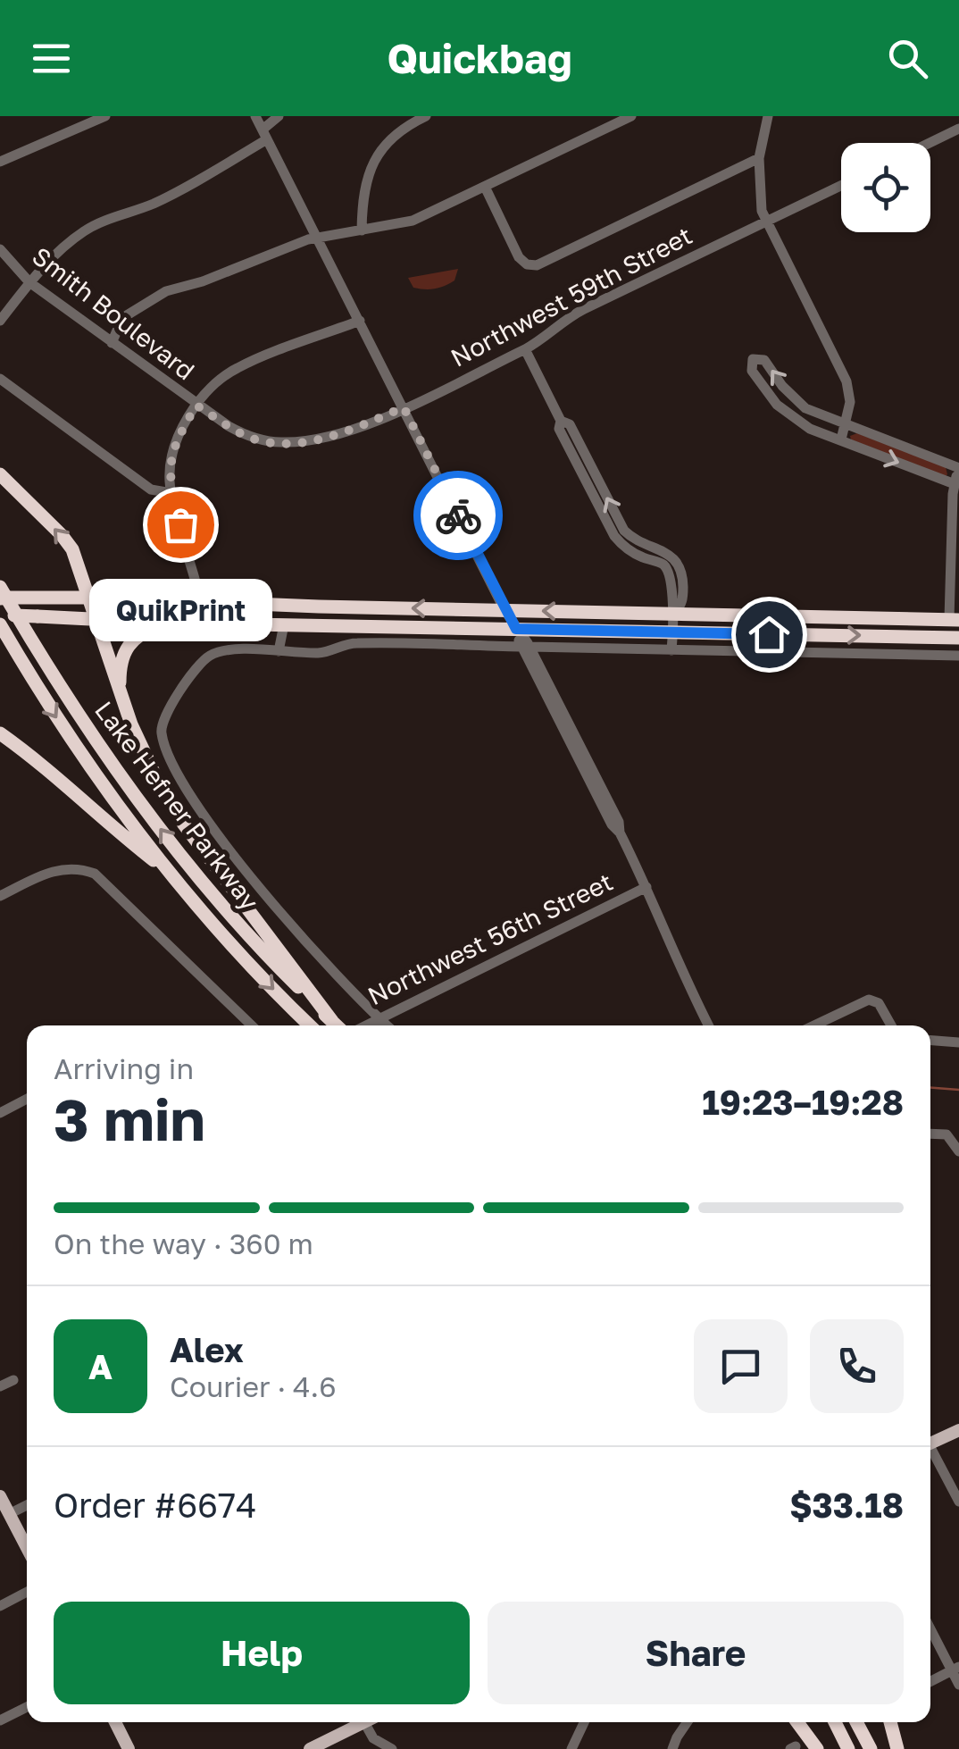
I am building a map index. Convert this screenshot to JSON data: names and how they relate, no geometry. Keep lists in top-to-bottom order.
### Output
{
  "streets": {
    "highway": ["Lake Hefner Parkway"],
    "street": ["Northwest 59th Street", "Smith Boulevard", "Northwest 56th Street"]
  },
  "crossings": [
    ["Northwest 59th Street", "Smith Boulevard"]
  ],
  "places": ["QuikPrint"],
  "page": {
    "header": "Quickbag",
    "bubble": "QuikPrint",
    "heading": ["3 min", "Arriving in", "19:23–19:28"],
    "panel": [
      "Alex",
      "Courier · 4.6",
      "Order #6674",
      "$33.18"
    ],
    "bar": "On the way · 360 m",
    "round": "A",
    "buttons": ["Help", "Share"]
  }
}
